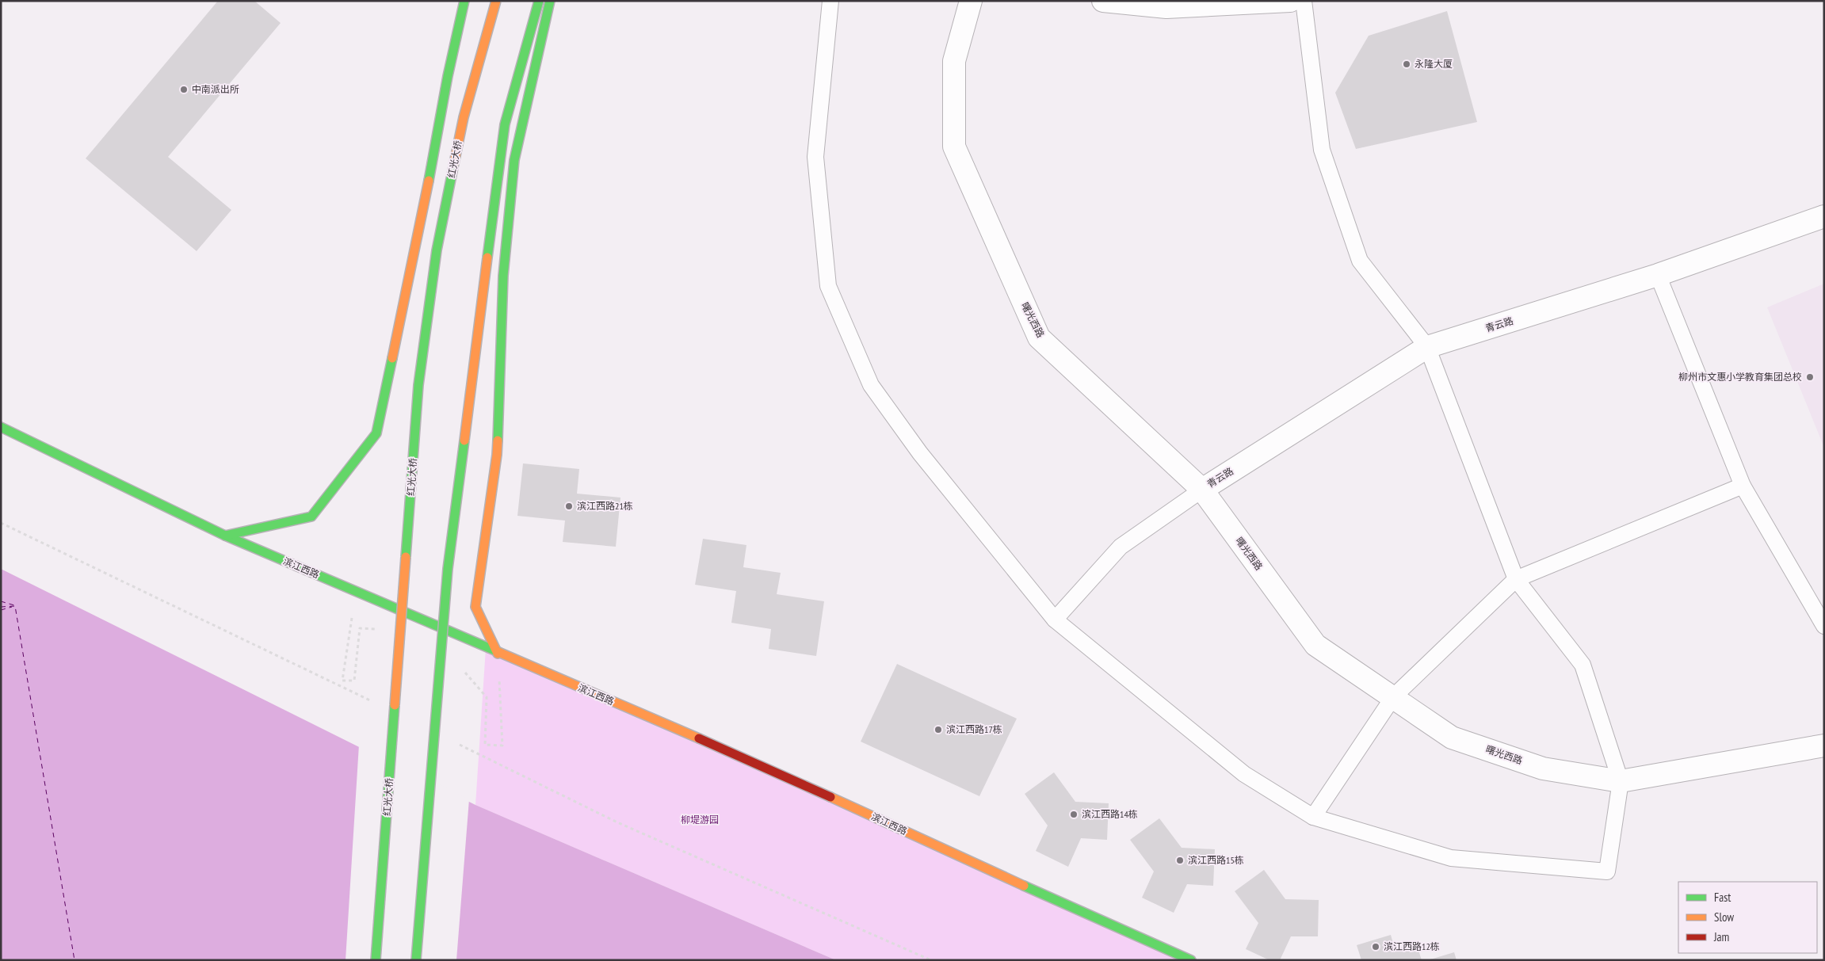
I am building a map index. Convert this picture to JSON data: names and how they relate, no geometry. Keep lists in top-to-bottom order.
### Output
{
  "streets": {
    "street": [
      "红光大桥",
      "曙光西路",
      "青云路",
      "滨江西路"
    ]
  },
  "crossings": [
    ["曙光西路", "青云路"]
  ],
  "parks": ["柳堤游园"],
  "places": [
    "永隆大厦",
    "中南派出所",
    "柳州市文惠小学教育集团总校",
    "滨江西路21栋",
    "滨江西路17栋",
    "滨江西路14栋",
    "滨江西路15栋",
    "滨江西路12栋"
  ],
  "legend": ["Fast", "Slow", "Jam"]
}
